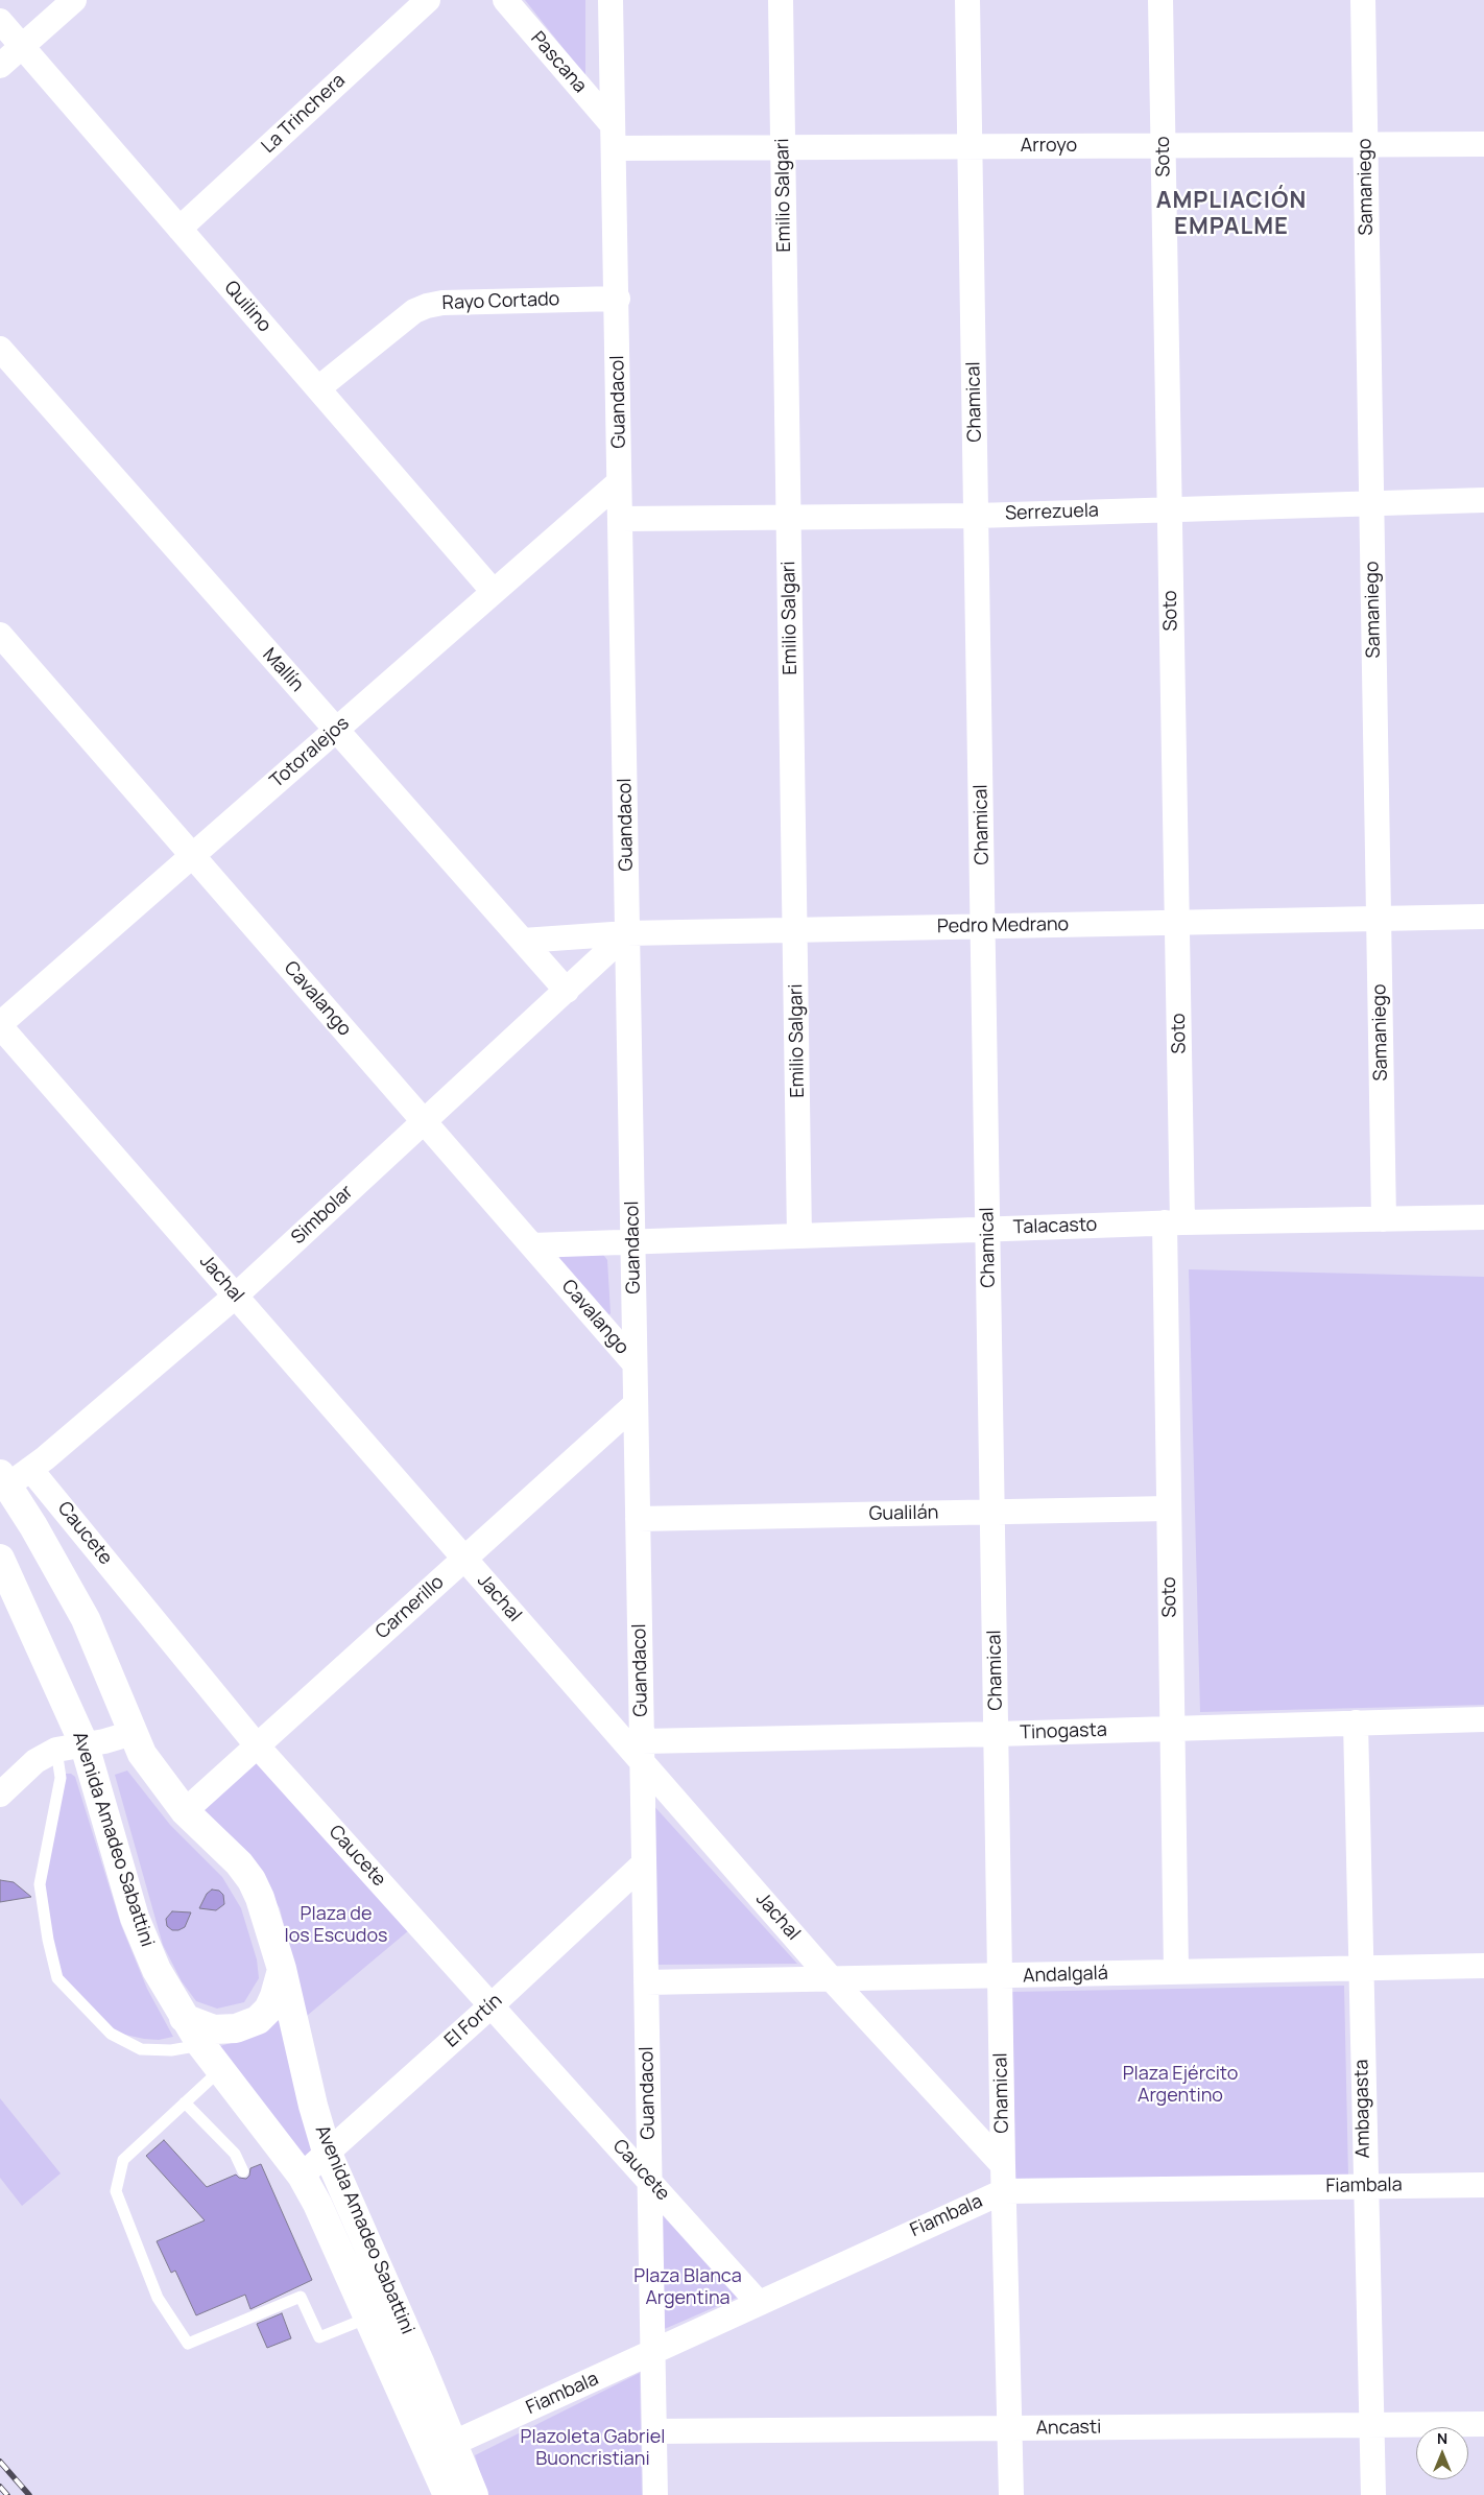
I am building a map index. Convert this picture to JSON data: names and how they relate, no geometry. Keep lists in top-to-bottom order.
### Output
{
  "streets": {
    "main road": ["Avenida Amadeo Sabattini"],
    "street": [
      "Pascana",
      "La Trinchera",
      "Arroyo",
      "Soto",
      "Samaniego",
      "Emilio Salgari",
      "Rayo Cortado",
      "Quilino",
      "Guandacol",
      "Chamical",
      "Serrezuela",
      "Mallín",
      "Totoralejos",
      "Pedro Medrano",
      "Cavalango",
      "Simbolar",
      "Talacasto",
      "Jachal",
      "Gualilán",
      "Caucete",
      "Carnerillo",
      "Tinogasta",
      "Andalgalá",
      "El Fortín",
      "Ambagasta",
      "Fiambala",
      "Ancasti"
    ]
  },
  "crossings": [
    ["Pascana", "Arroyo"],
    ["Pascana", "Guandacol"],
    ["La Trinchera", "Quilino"],
    ["Arroyo", "Soto"],
    ["Arroyo", "Samaniego"],
    ["Arroyo", "Emilio Salgari"],
    ["Arroyo", "Guandacol"],
    ["Arroyo", "Chamical"],
    ["Soto", "Serrezuela"],
    ["Soto", "Pedro Medrano"],
    ["Soto", "Talacasto"],
    ["Soto", "Gualilán"],
    ["Soto", "Tinogasta"],
    ["Soto", "Andalgalá"],
    ["Samaniego", "Serrezuela"],
    ["Samaniego", "Pedro Medrano"],
    ["Samaniego", "Talacasto"],
    ["Emilio Salgari", "Serrezuela"],
    ["Emilio Salgari", "Pedro Medrano"],
    ["Emilio Salgari", "Talacasto"],
    ["Rayo Cortado", "Quilino"],
    ["Rayo Cortado", "Guandacol"],
    ["Quilino", "Totoralejos"],
    ["Guandacol", "Serrezuela"],
    ["Guandacol", "Totoralejos"],
    ["Guandacol", "Pedro Medrano"],
    ["Guandacol", "Cavalango"],
    ["Guandacol", "Simbolar"],
    ["Guandacol", "Talacasto"],
    ["Guandacol", "Jachal"],
    ["Guandacol", "Gualilán"],
    ["Guandacol", "Caucete"],
    ["Guandacol", "Carnerillo"],
    ["Guandacol", "Tinogasta"],
    ["Guandacol", "Andalgalá"],
    ["Guandacol", "El Fortín"],
    ["Guandacol", "Fiambala"],
    ["Guandacol", "Ancasti"],
    ["Chamical", "Serrezuela"],
    ["Chamical", "Pedro Medrano"],
    ["Chamical", "Talacasto"],
    ["Chamical", "Jachal"],
    ["Chamical", "Gualilán"],
    ["Chamical", "Tinogasta"],
    ["Chamical", "Andalgalá"],
    ["Chamical", "Fiambala"],
    ["Chamical", "Ancasti"],
    ["Mallín", "Totoralejos"],
    ["Mallín", "Pedro Medrano"],
    ["Mallín", "Simbolar"],
    ["Totoralejos", "Cavalango"],
    ["Totoralejos", "Jachal"],
    ["Pedro Medrano", "Simbolar"],
    ["Cavalango", "Simbolar"],
    ["Cavalango", "Talacasto"],
    ["Simbolar", "Jachal"],
    ["Simbolar", "Caucete"],
    ["Simbolar", "Avenida Amadeo Sabattini"],
    ["Jachal", "Carnerillo"],
    ["Jachal", "Tinogasta"],
    ["Jachal", "Andalgalá"],
    ["Caucete", "Carnerillo"],
    ["Caucete", "Avenida Amadeo Sabattini"],
    ["Caucete", "El Fortín"],
    ["Caucete", "Fiambala"],
    ["Carnerillo", "Avenida Amadeo Sabattini"],
    ["Tinogasta", "Ambagasta"],
    ["Avenida Amadeo Sabattini", "El Fortín"],
    ["Avenida Amadeo Sabattini", "Fiambala"],
    ["Andalgalá", "Ambagasta"],
    ["Ambagasta", "Fiambala"],
    ["Ambagasta", "Ancasti"]
  ],
  "districts": ["AMPLIACIÓN EMPALME"],
  "parks": [
    "Plaza de los Escudos",
    "Plaza Ejército Argentino",
    "Plaza Blanca Argentina",
    "Plazoleta Gabriel Buoncristiani"
  ],
  "north": "top"
}
